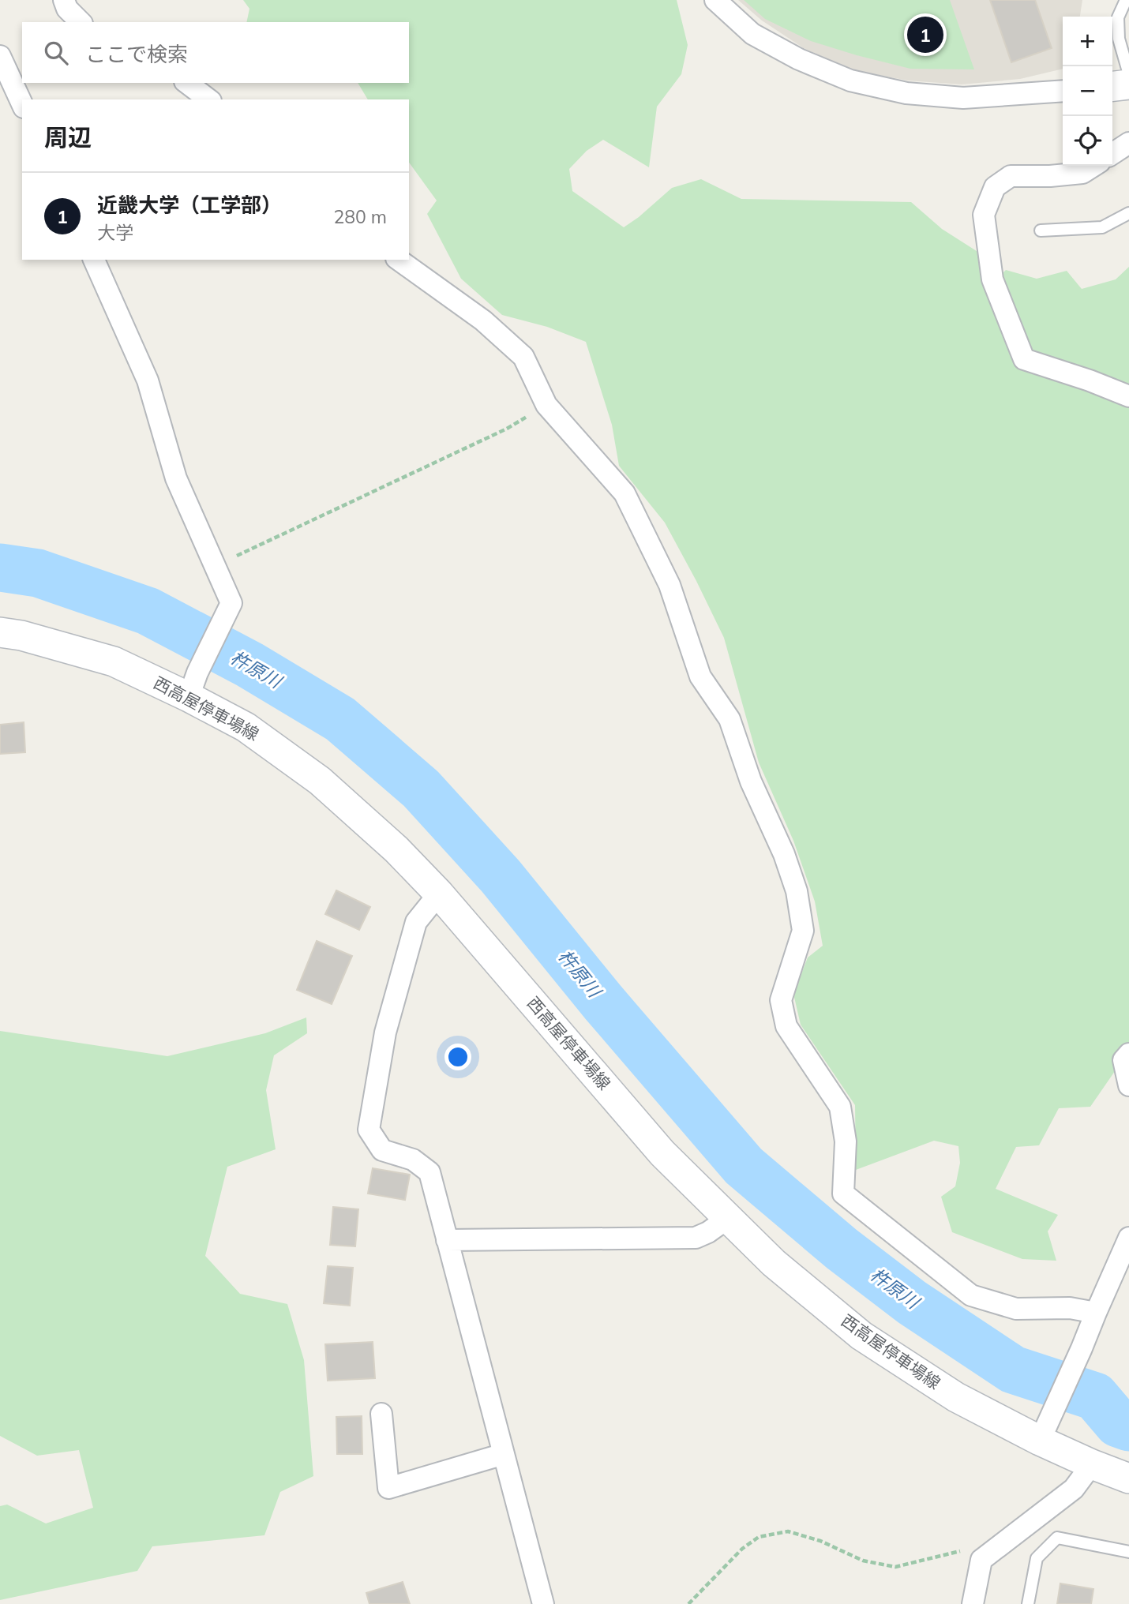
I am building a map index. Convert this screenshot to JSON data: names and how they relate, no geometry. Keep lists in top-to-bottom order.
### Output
{
  "streets": {
    "main road": ["西高屋停車場線"]
  },
  "water": ["杵原川"],
  "page": {
    "pins": "1",
    "map_buttons": ["+", "−"],
    "search": "ここで検索",
    "heading": "周辺",
    "list": [
      {
        "mark": "1",
        "name": "近畿大学（工学部）",
        "note": "大学",
        "value": "280 m"
      }
    ]
  }
}
